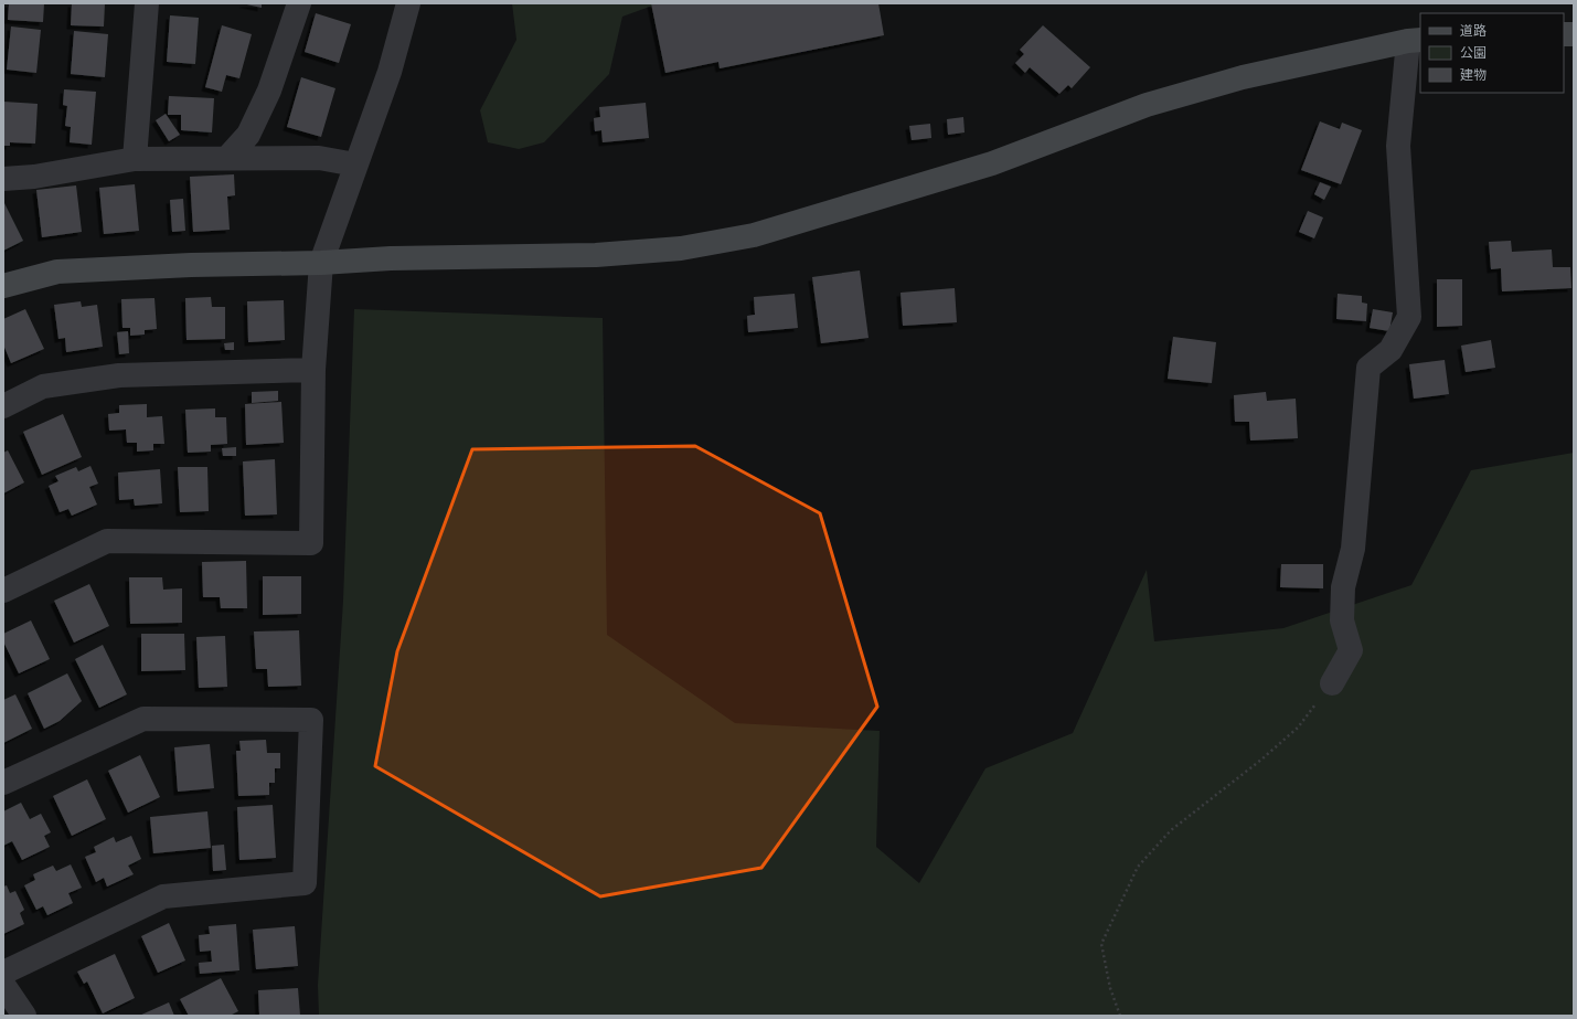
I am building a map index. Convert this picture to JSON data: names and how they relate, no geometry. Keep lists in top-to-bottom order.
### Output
{
  "legend": ["道路", "公園", "建物"]
}
